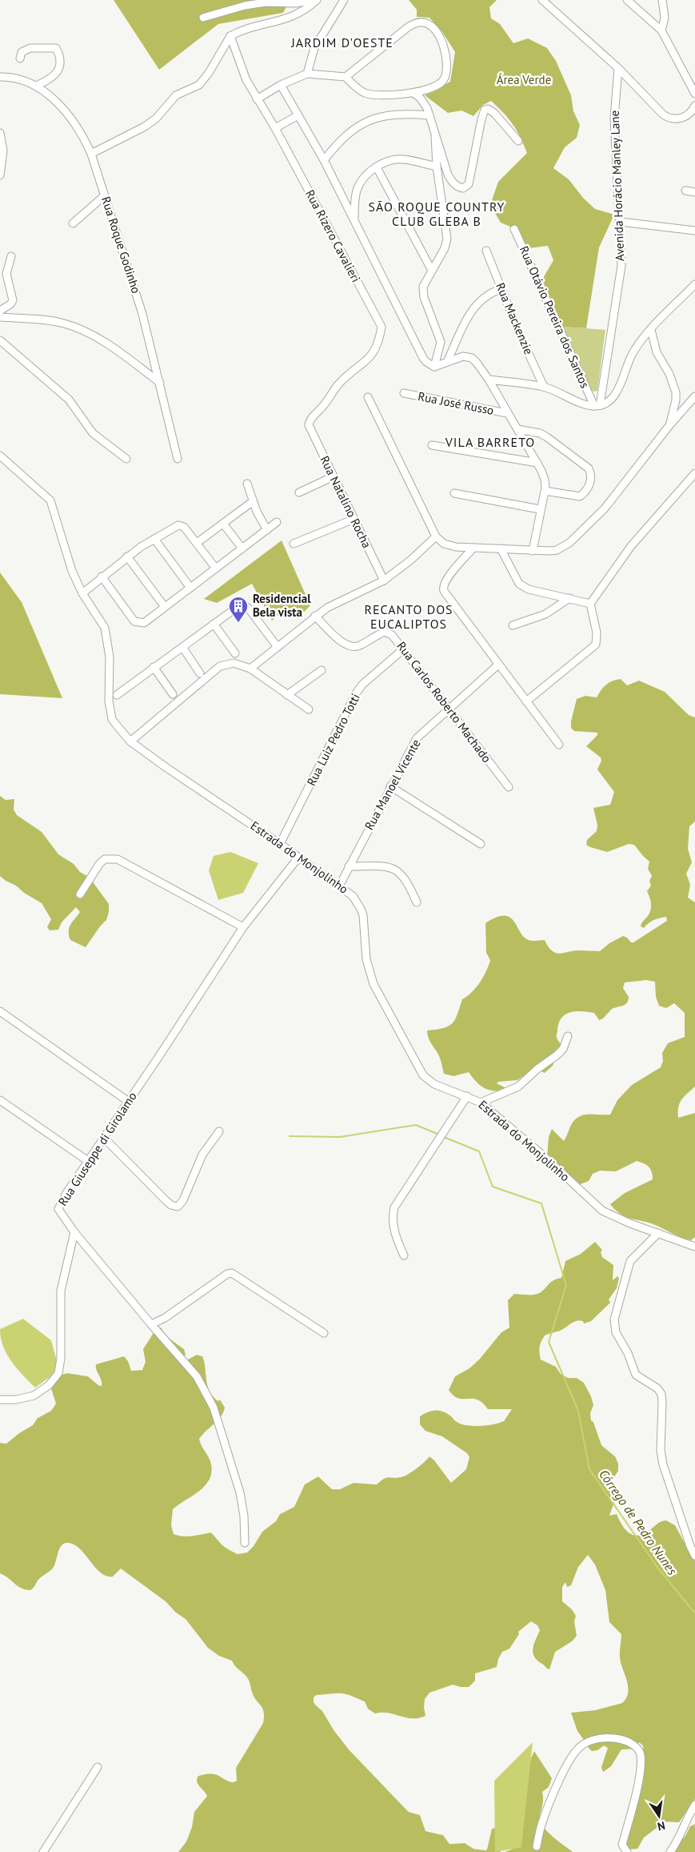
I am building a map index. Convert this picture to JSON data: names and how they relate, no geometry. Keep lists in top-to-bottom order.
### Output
{
  "streets": {
    "street": [
      "Avenida Horácio Manley Lane",
      "Rua Rizero Cavalieri",
      "Rua Roque Godinho",
      "Rua Otávio Pereira dos Santos",
      "Rua Mackenzie",
      "Rua José Russo",
      "Rua Natalino Rocha",
      "Rua Carlos Roberto Machado",
      "Rua Luiz Pedro Totti",
      "Rua Manoel Vicente",
      "Estrada do Monjolinho",
      "Rua Giuseppe di Girolamo"
    ]
  },
  "crossings": [
    ["Avenida Horácio Manley Lane", "Rua Otávio Pereira dos Santos"],
    ["Rua Rizero Cavalieri", "Rua Natalino Rocha"],
    ["Rua Carlos Roberto Machado", "Rua Luiz Pedro Totti"],
    ["Rua Carlos Roberto Machado", "Rua Manoel Vicente"],
    ["Rua Luiz Pedro Totti", "Estrada do Monjolinho"],
    ["Rua Manoel Vicente", "Estrada do Monjolinho"],
    ["Estrada do Monjolinho", "Rua Giuseppe di Girolamo"]
  ],
  "districts": [
    "JARDIM D'OESTE",
    "SÃO ROQUE COUNTRY CLUB GLEBA B",
    "VILA BARRETO",
    "RECANTO DOS EUCALIPTOS"
  ],
  "water": ["Córrego de Pedro Nunes"],
  "parks": ["Área Verde"],
  "places": {
    "building": ["Residencial Bela vista"]
  },
  "north": "bottom"
}
